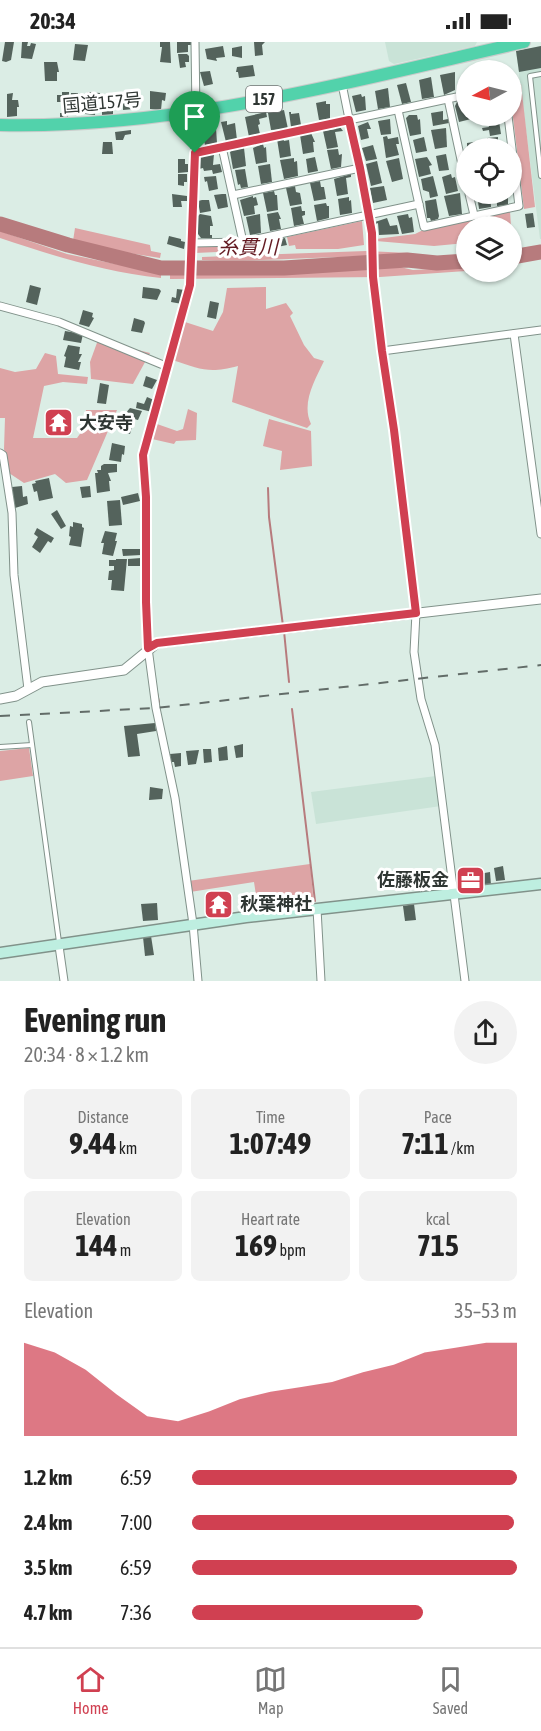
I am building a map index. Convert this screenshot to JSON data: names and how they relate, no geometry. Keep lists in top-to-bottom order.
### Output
{
  "streets": {
    "highway": ["157", "国道157号"]
  },
  "water": ["糸貫川"],
  "places": {
    "temple": ["大安寺", "秋葉神社"],
    "office": ["佐藤板金"]
  },
  "north": "left",
  "page": {
    "status": "20:34",
    "heading": ["Evening run", "20:34 · 8 × 1.2 km"],
    "stats": [
      ["Distance", "9.44 km"],
      ["Time", "1:07:49"],
      ["Pace", "7:11 /km"],
      ["Elevation", "144 m"],
      ["Heart rate", "169 bpm"],
      ["kcal", "715"]
    ],
    "chart": ["Elevation", "35–53 m"],
    "list": [
      {
        "name": "1.2 km",
        "note": "6:59"
      },
      {
        "name": "2.4 km",
        "note": "7:00"
      },
      {
        "name": "3.5 km",
        "note": "6:59"
      },
      {
        "name": "4.7 km",
        "note": "7:36"
      }
    ],
    "tabs": ["Home", "Map", "Saved"]
  }
}
